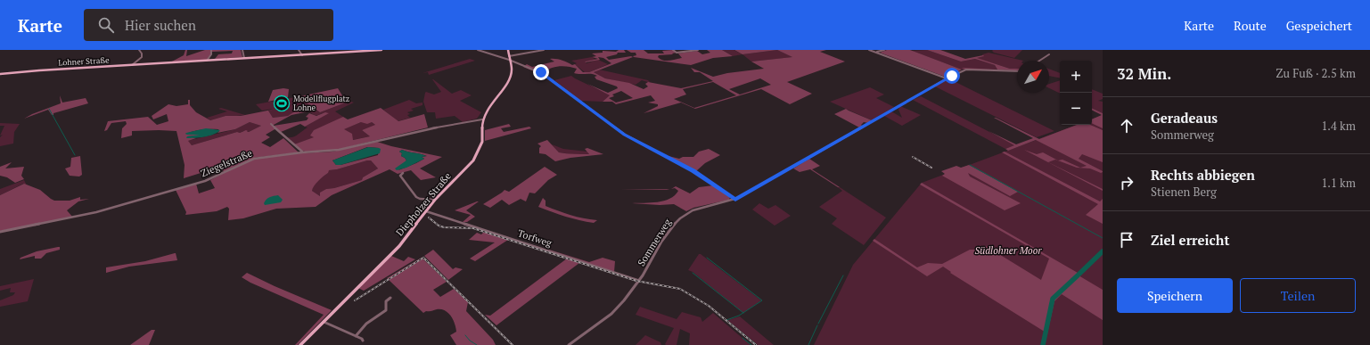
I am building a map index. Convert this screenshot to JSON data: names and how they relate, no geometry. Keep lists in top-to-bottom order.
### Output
{
  "streets": {
    "main road": ["Lohner Straße", "Diepholzer Straße"],
    "street": ["Ziegelstraße", "Torfweg", "Sommerweg"]
  },
  "crossings": [
    ["Ziegelstraße", "Diepholzer Straße"],
    ["Diepholzer Straße", "Torfweg"],
    ["Torfweg", "Sommerweg"]
  ],
  "parks": ["Südlohner Moor"],
  "places": {
    "sports": ["Modellflugplatz Lohne"]
  },
  "north": "top right",
  "page": {
    "header": "Karte",
    "search": "Hier suchen",
    "nav": ["Karte", "Route", "Gespeichert"],
    "heading": ["32 Min.", "Zu Fuß · 2.5 km"],
    "map_buttons": ["+", "−"],
    "list": [
      ["Geradeaus", "Sommerweg", "1.4 km"],
      ["Rechts abbiegen", "Stienen Berg", "1.1 km"],
      "Ziel erreicht"
    ],
    "buttons": ["Speichern", "Teilen"]
  }
}
